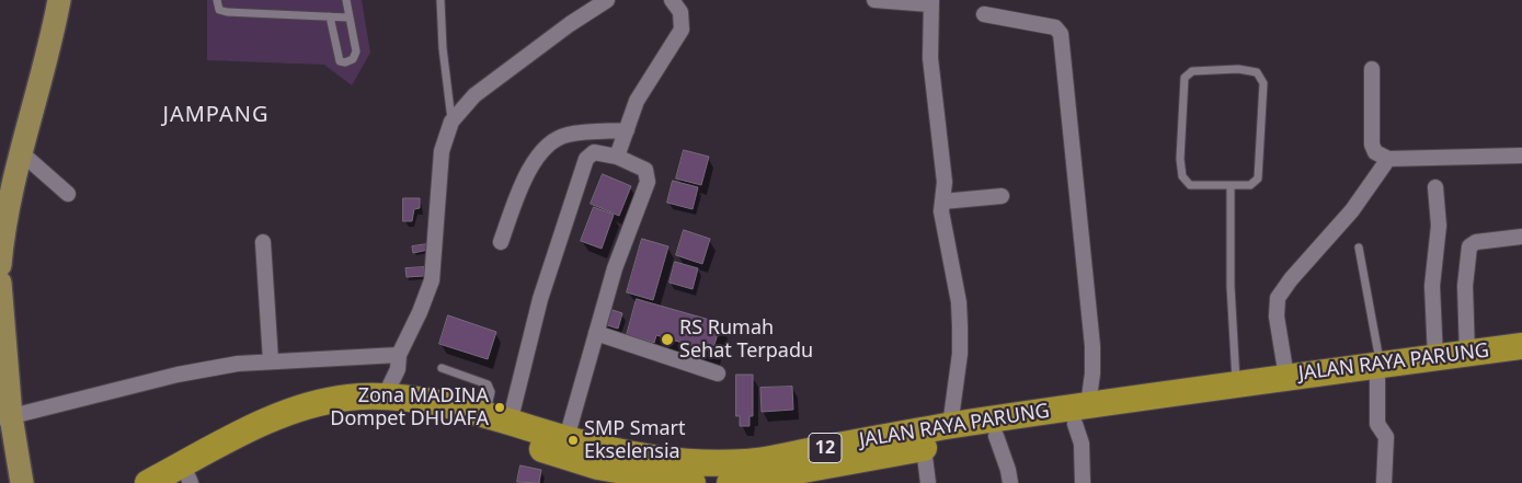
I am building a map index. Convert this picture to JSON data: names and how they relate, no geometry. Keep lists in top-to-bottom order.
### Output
{
  "streets": {
    "highway": ["JALAN RAYA PARUNG", "12"]
  },
  "districts": ["JAMPANG"],
  "places": ["RS Rumah Sehat Terpadu", "Zona MADINA Dompet DHUAFA", "SMP Smart Ekselensia"]
}
